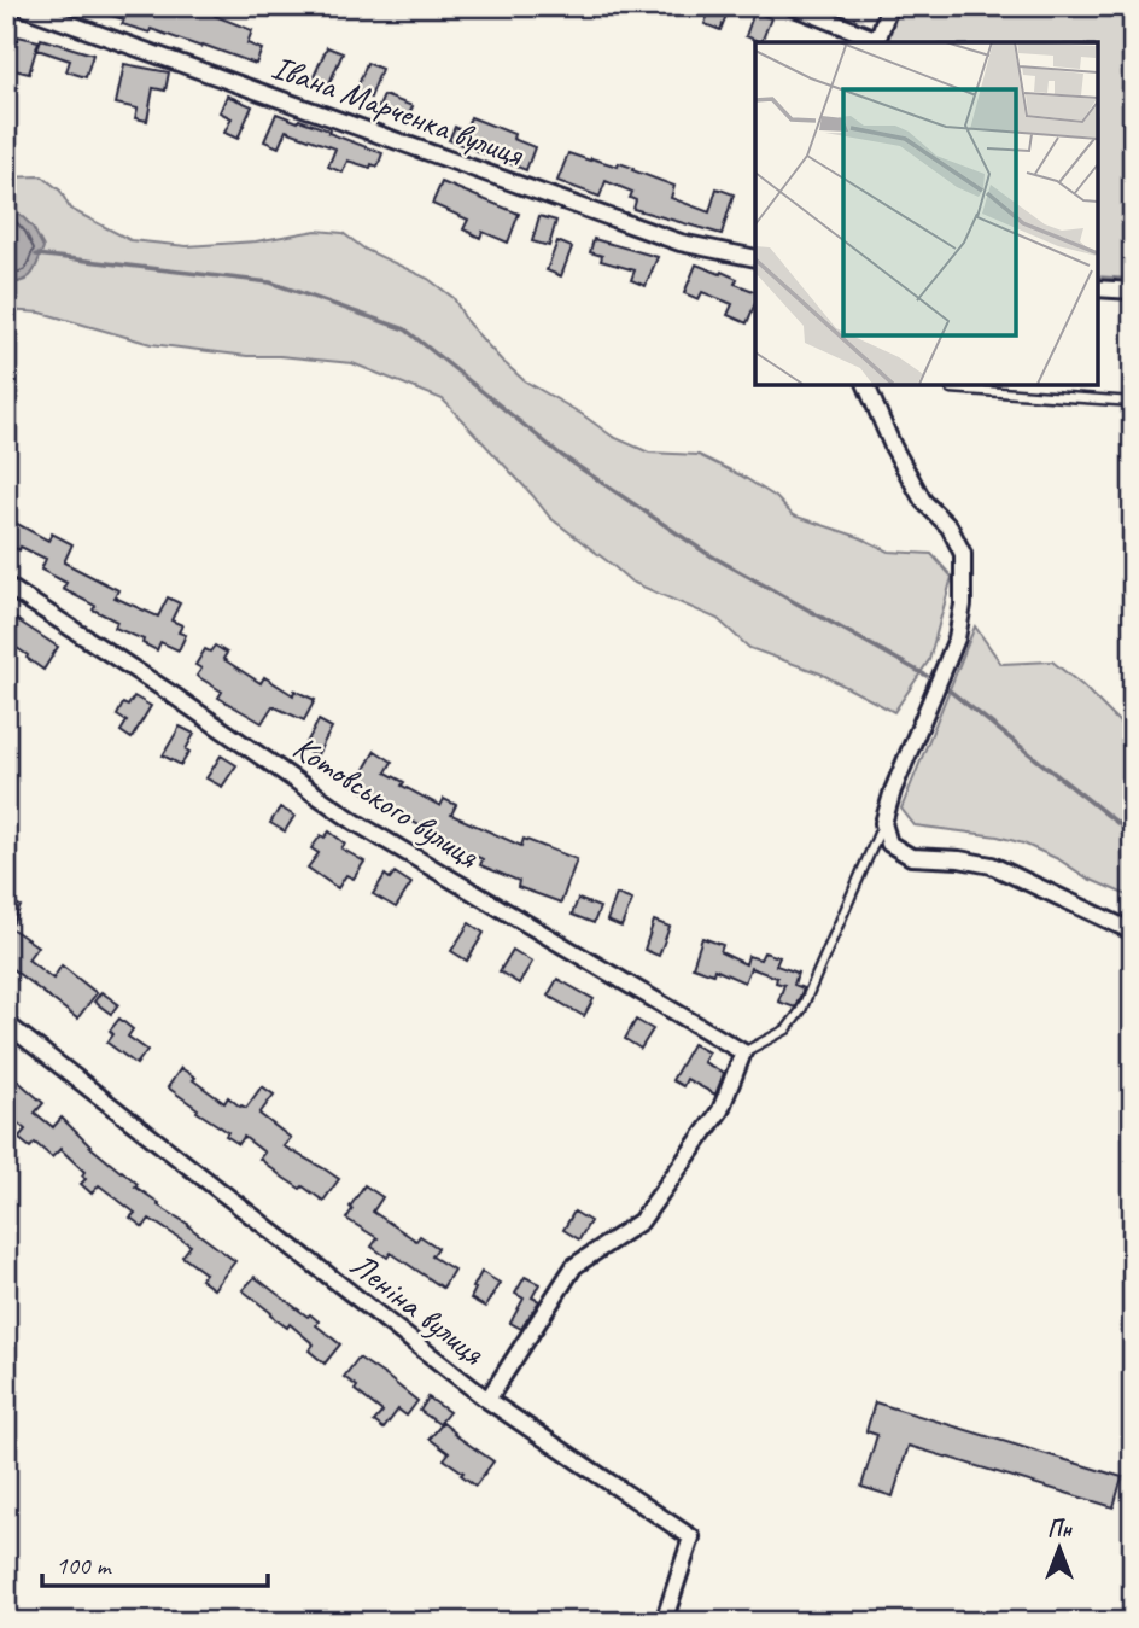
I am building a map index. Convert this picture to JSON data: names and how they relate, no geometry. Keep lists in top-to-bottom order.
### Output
{
  "streets": {
    "street": ["Івана Марченка вулиця", "Котовського вулиця", "Леніна вулиця"]
  },
  "crossings": [
    ["Котовського вулиця", "Леніна вулиця"]
  ],
  "scale_bar": "100 m",
  "north": "top"
}
